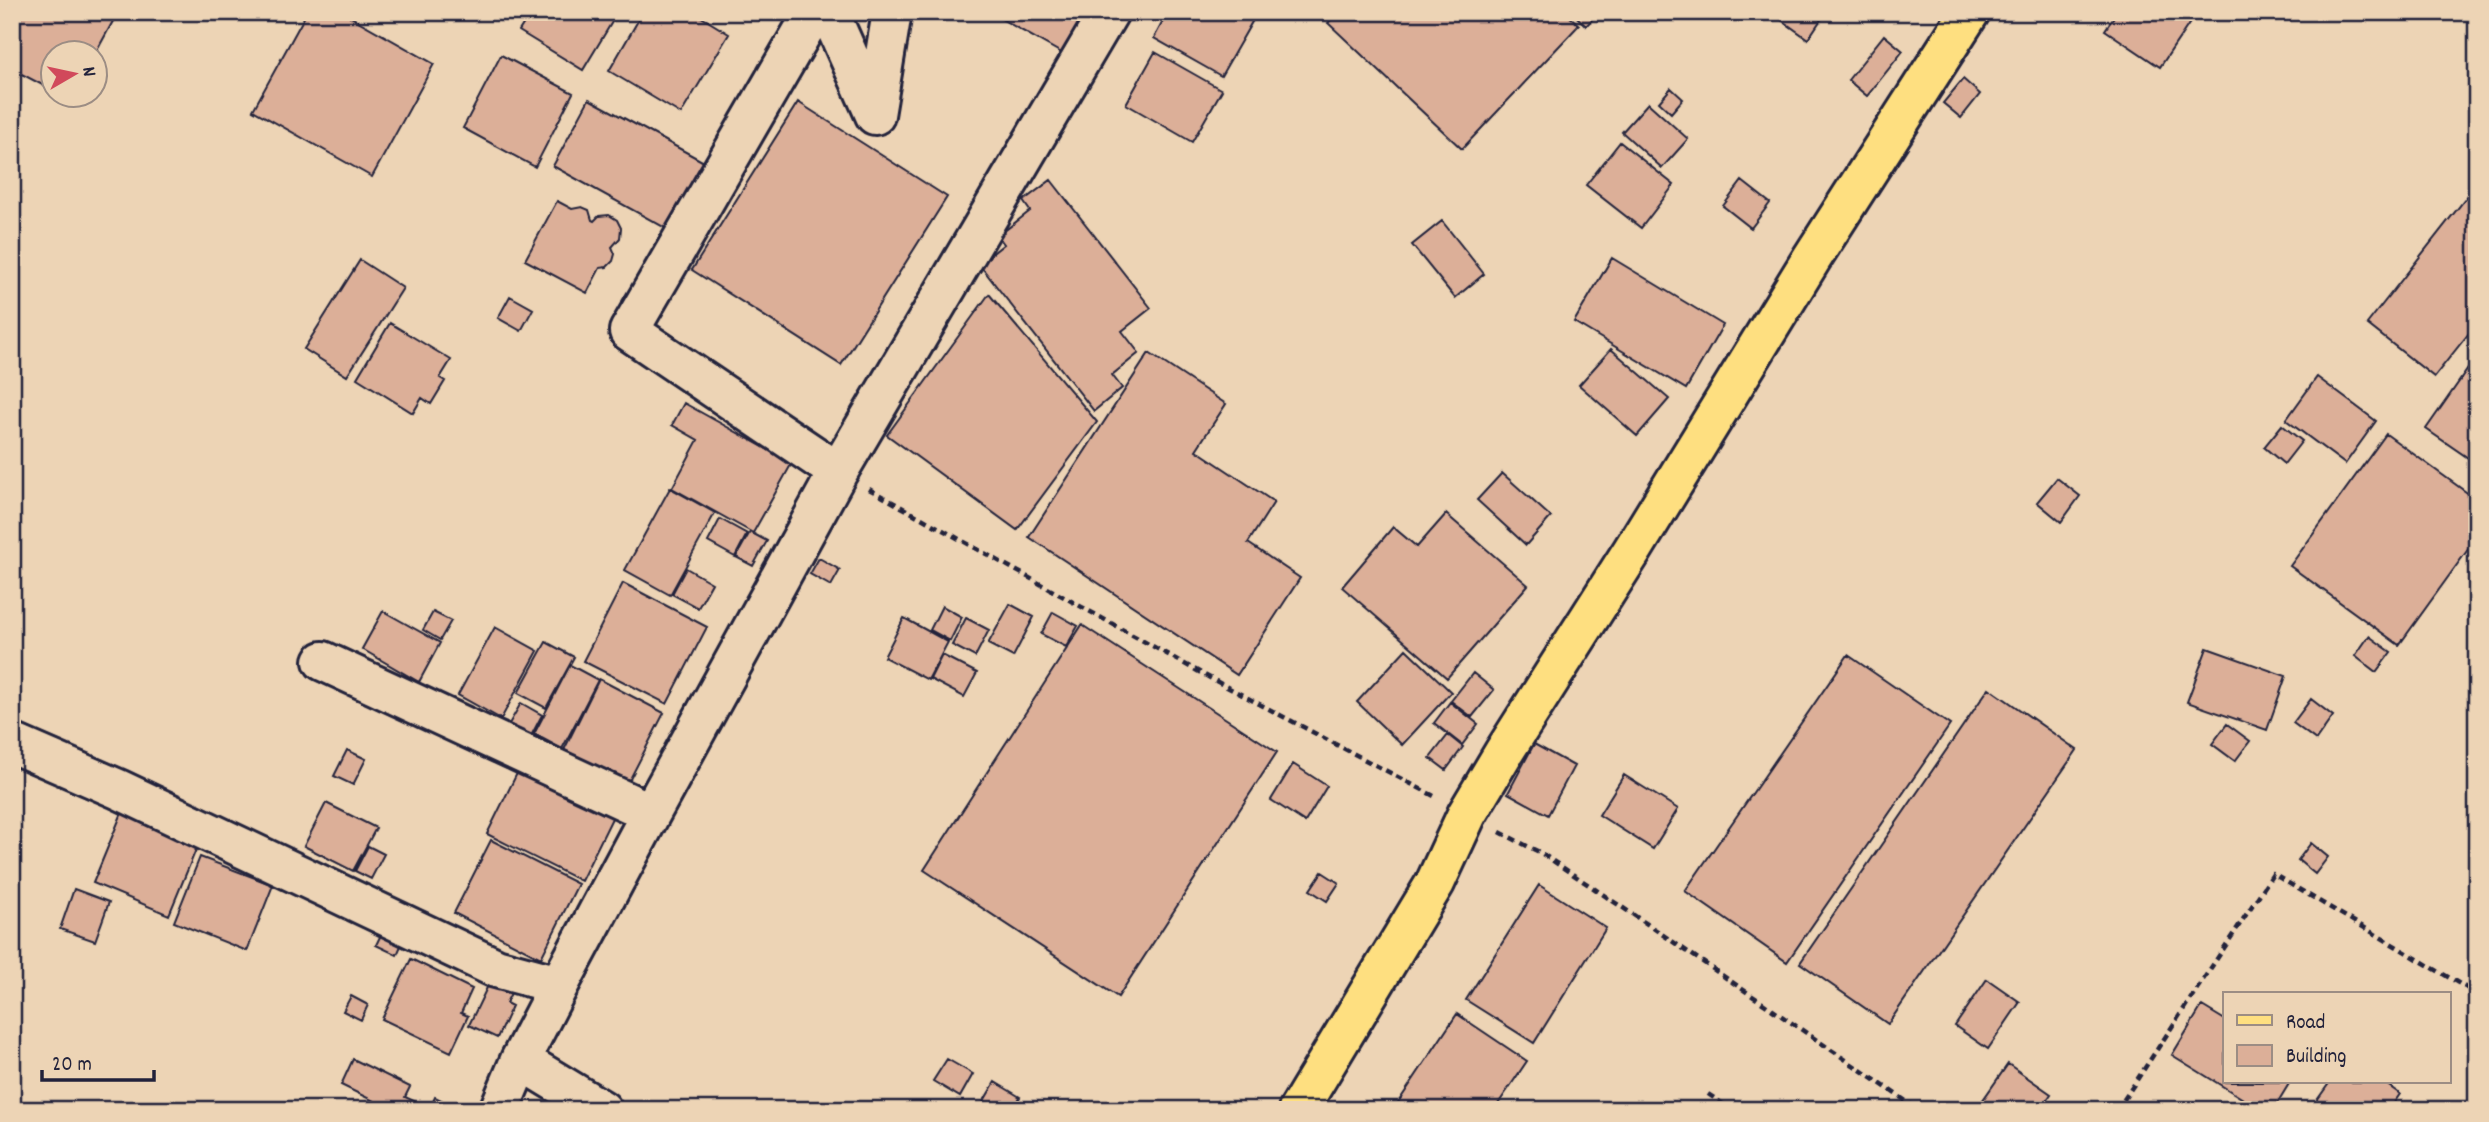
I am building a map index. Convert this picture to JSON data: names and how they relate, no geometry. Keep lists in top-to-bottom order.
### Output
{
  "legend": ["Road", "Building"],
  "scale_bar": "20 m",
  "north": "right"
}
